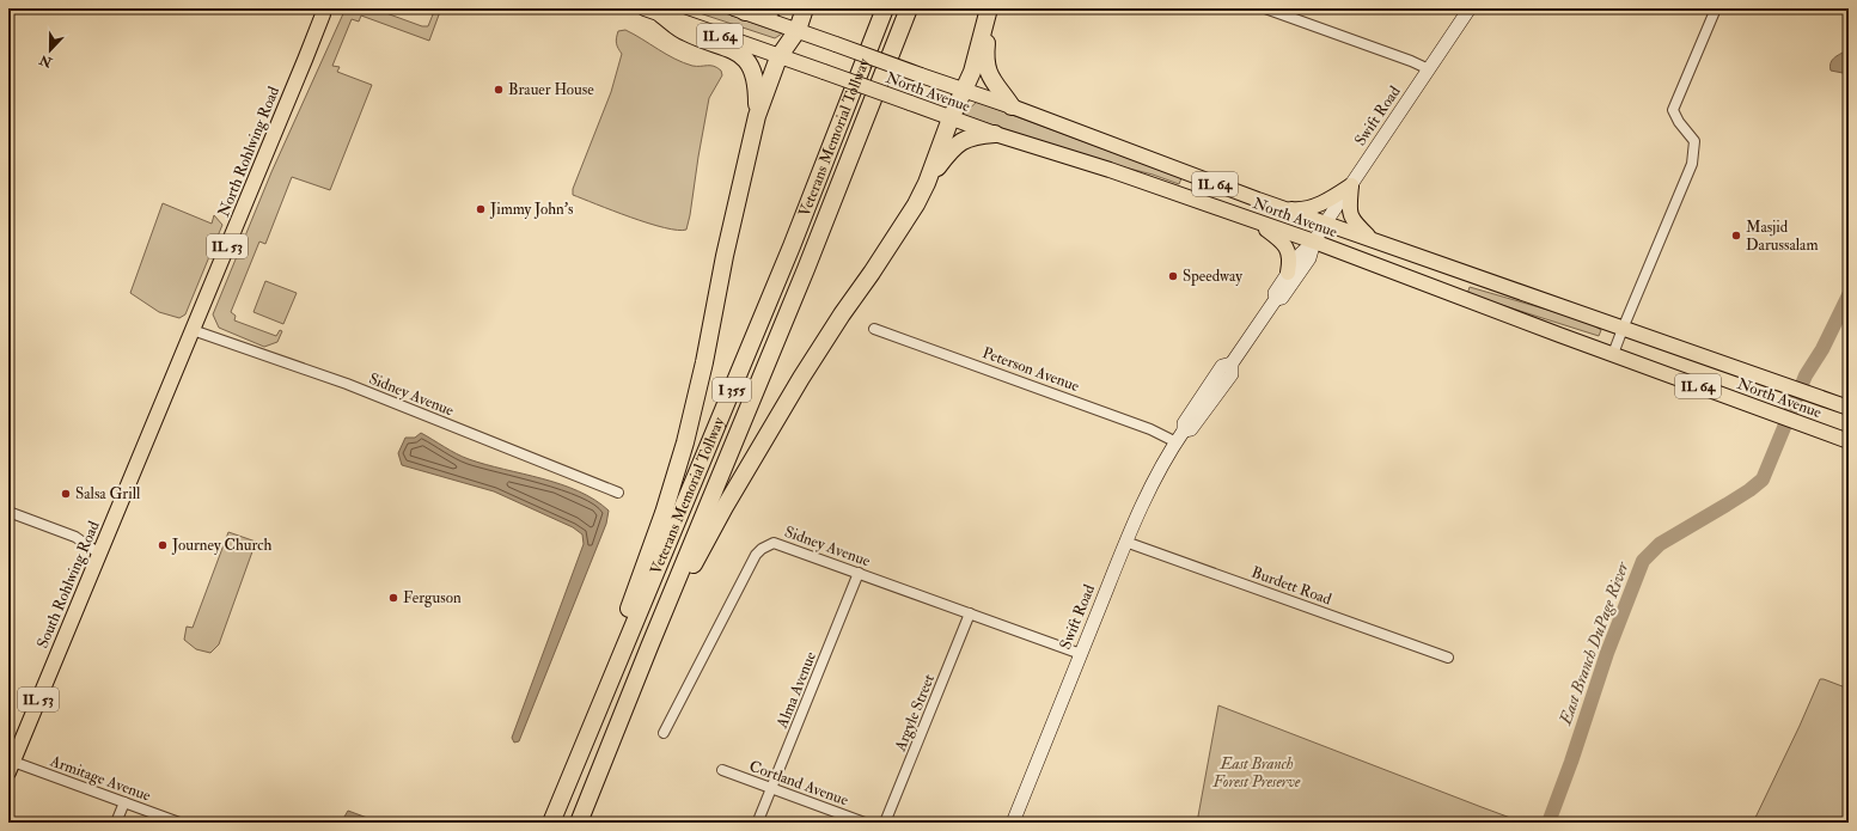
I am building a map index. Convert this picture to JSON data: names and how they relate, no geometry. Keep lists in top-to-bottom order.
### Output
{
  "streets": {
    "highway": ["Veterans Memorial Tollway", "I 355"],
    "main road": [
      "IL 64",
      "North Avenue",
      "North Rohlwing Road",
      "IL 53",
      "South Rohlwing Road"
    ],
    "street": [
      "Swift Road",
      "Peterson Avenue",
      "Sidney Avenue",
      "Burdett Road",
      "Alma Avenue",
      "Argyle Street",
      "Armitage Avenue",
      "Cortland Avenue"
    ]
  },
  "crossings": [
    ["North Avenue", "Swift Road"],
    ["Swift Road", "Peterson Avenue"],
    ["Swift Road", "Sidney Avenue"],
    ["Swift Road", "Burdett Road"],
    ["North Rohlwing Road", "Sidney Avenue"],
    ["North Rohlwing Road", "South Rohlwing Road"],
    ["Sidney Avenue", "South Rohlwing Road"],
    ["Sidney Avenue", "Alma Avenue"],
    ["Sidney Avenue", "Argyle Street"],
    ["South Rohlwing Road", "Armitage Avenue"],
    ["Alma Avenue", "Cortland Avenue"]
  ],
  "water": ["East Branch DuPage River"],
  "parks": ["East Branch Forest Preserve"],
  "places": [
    "Brauer House",
    "Jimmy John's",
    "Masjid Darussalam",
    "Speedway",
    "Salsa Grill",
    "Journey Church",
    "Ferguson"
  ],
  "north": "bottom"
}
